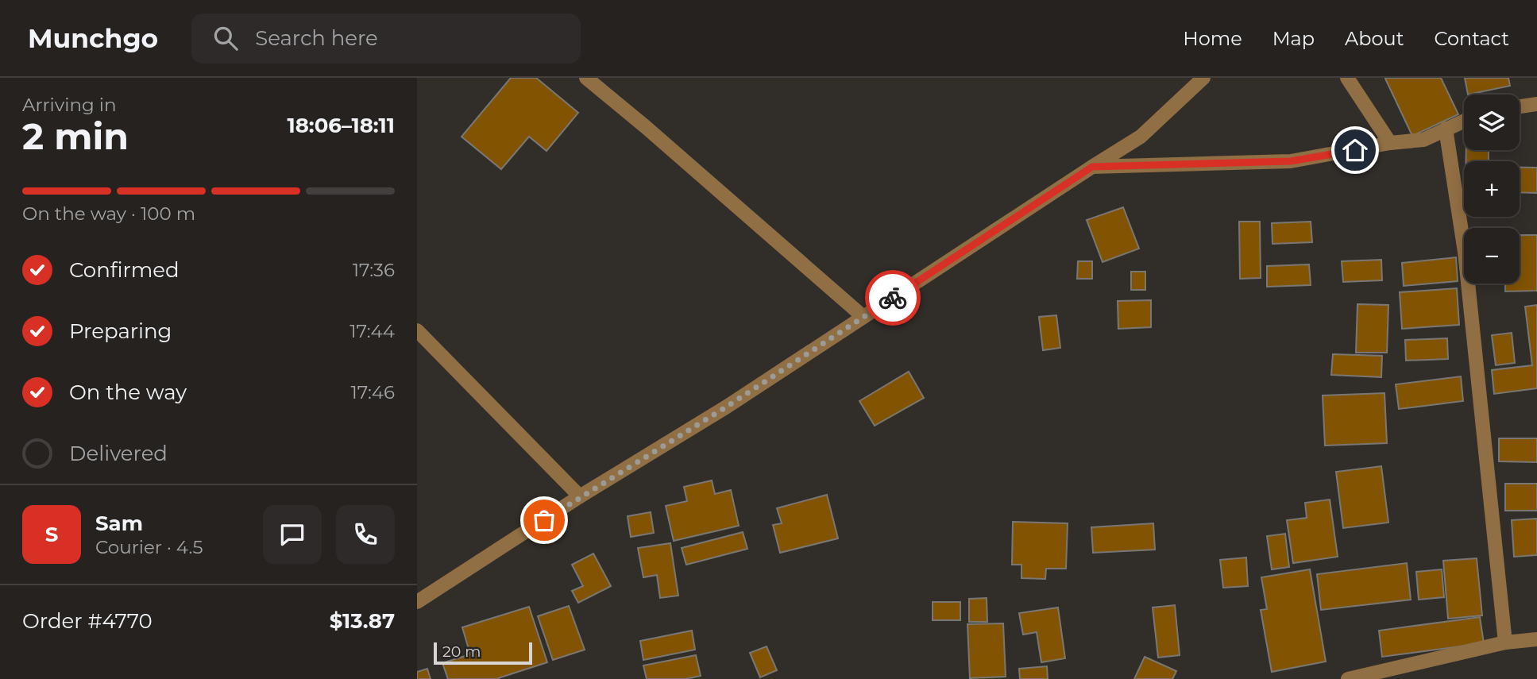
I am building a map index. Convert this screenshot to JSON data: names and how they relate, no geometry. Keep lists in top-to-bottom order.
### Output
{
  "scale_bar": "20 m",
  "page": {
    "header": "Munchgo",
    "search": "Search here",
    "nav": [
      "Home",
      "Map",
      "About",
      "Contact"
    ],
    "heading": ["2 min", "Arriving in", "18:06–18:11"],
    "panel": [
      "Sam",
      "Courier · 4.5",
      "Order #4770",
      "$13.87"
    ],
    "map_buttons": ["+", "−"],
    "bar": "On the way · 100 m",
    "list": [
      ["Confirmed", "17:36"],
      ["Preparing", "17:44"],
      ["On the way", "17:46"],
      "Delivered"
    ],
    "round": "S",
    "scale": "20 m"
  }
}
